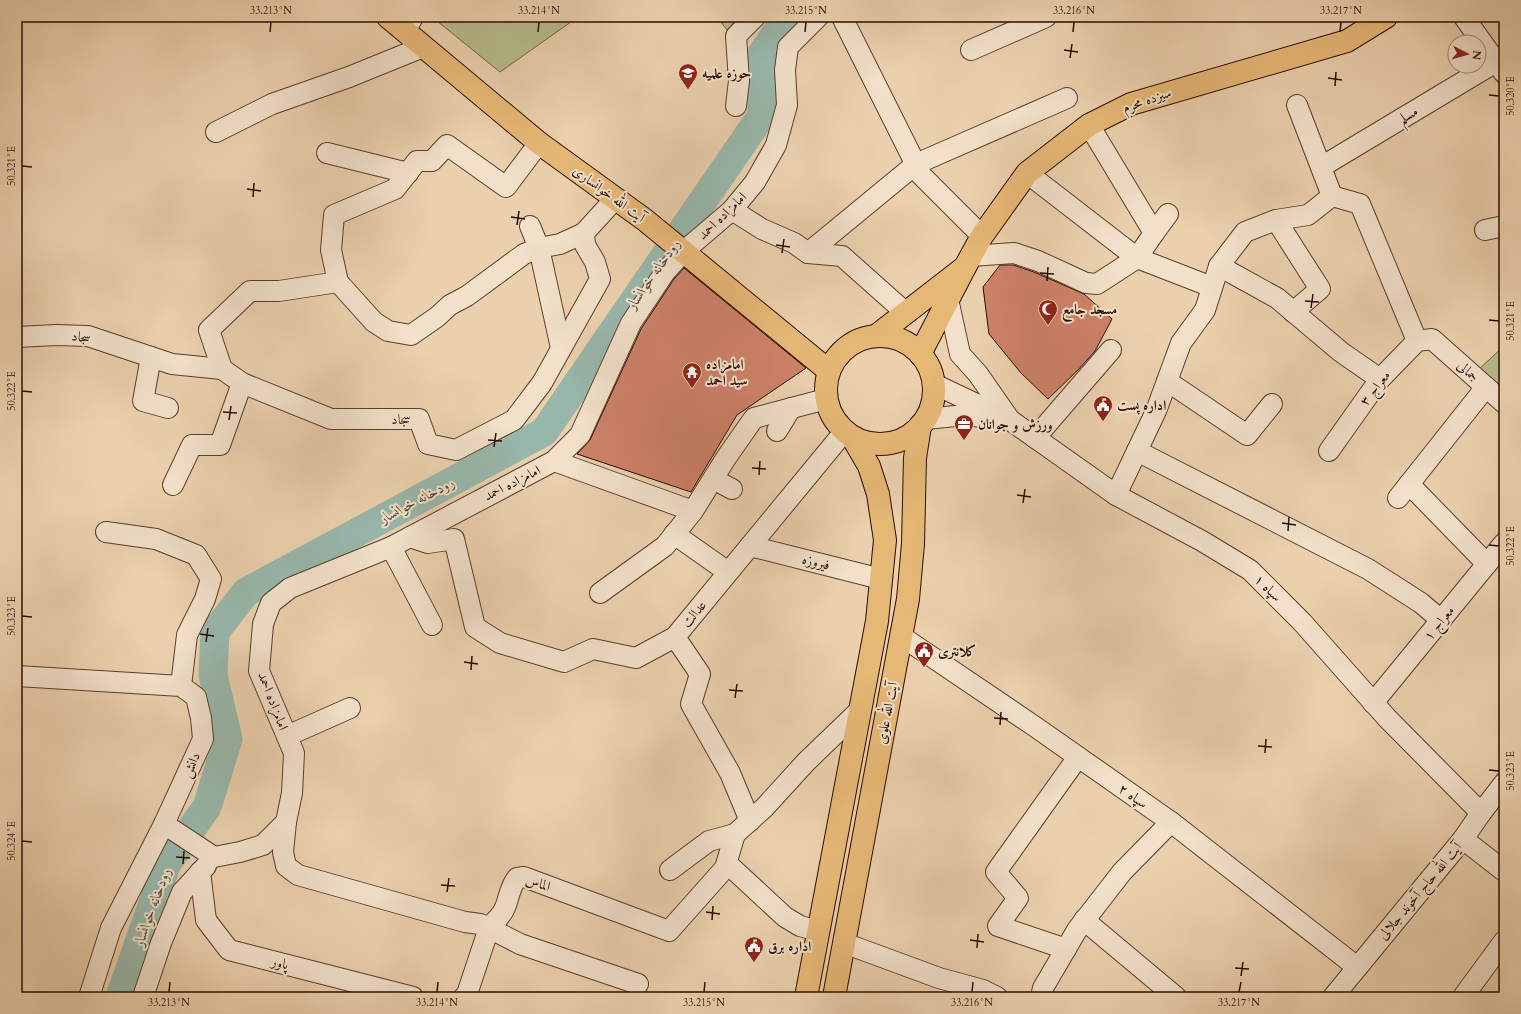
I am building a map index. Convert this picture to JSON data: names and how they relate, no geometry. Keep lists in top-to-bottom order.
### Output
{
  "streets": {
    "main road": ["سیزده محرم", "آیت الله خوانساری", "آیت الله علوی"],
    "street": [
      "مسلم",
      "امامزاده احمد",
      "سجاد",
      "جمالی",
      "معراج ۳",
      "فیروزه",
      "سپاه ۱",
      "عدالت",
      "معراج ۱",
      "دانش",
      "سپاه ۲",
      "الماس",
      "آیت الله حاج آخوند جلالی",
      "پاور"
    ]
  },
  "crossings": [
    ["سیزده محرم", "آیت الله خوانساری"],
    ["سیزده محرم", "عدالت"],
    ["سیزده محرم", "آیت الله علوی"],
    ["آیت الله خوانساری", "امامزاده احمد"],
    ["آیت الله خوانساری", "عدالت"],
    ["آیت الله خوانساری", "آیت الله علوی"],
    ["جمالی", "معراج ۳"],
    ["فیروزه", "عدالت"],
    ["فیروزه", "آیت الله علوی"],
    ["سپاه ۱", "معراج ۱"],
    ["سپاه ۱", "آیت الله حاج آخوند جلالی"],
    ["عدالت", "آیت الله علوی"],
    ["آیت الله علوی", "سپاه ۲"],
    ["سپاه ۲", "آیت الله حاج آخوند جلالی"]
  ],
  "water": ["رودخانه خوانسار"],
  "places": {
    "school or university": ["حوزه علمیه"],
    "mosque": ["مسجد جامع"],
    "temple": ["امامزاده سید احمد"],
    "public building": ["اداره پست", "کلانتری", "اداره برق"],
    "office": ["ورزش و جوانان"]
  },
  "north": "right",
  "coordinates": [
    "33.213°N",
    "33.214°N",
    "33.215°N",
    "33.216°N",
    "33.217°N",
    "50.320°E",
    "50.321°E",
    "50.322°E",
    "50.323°E",
    "50.324°E"
  ]
}
